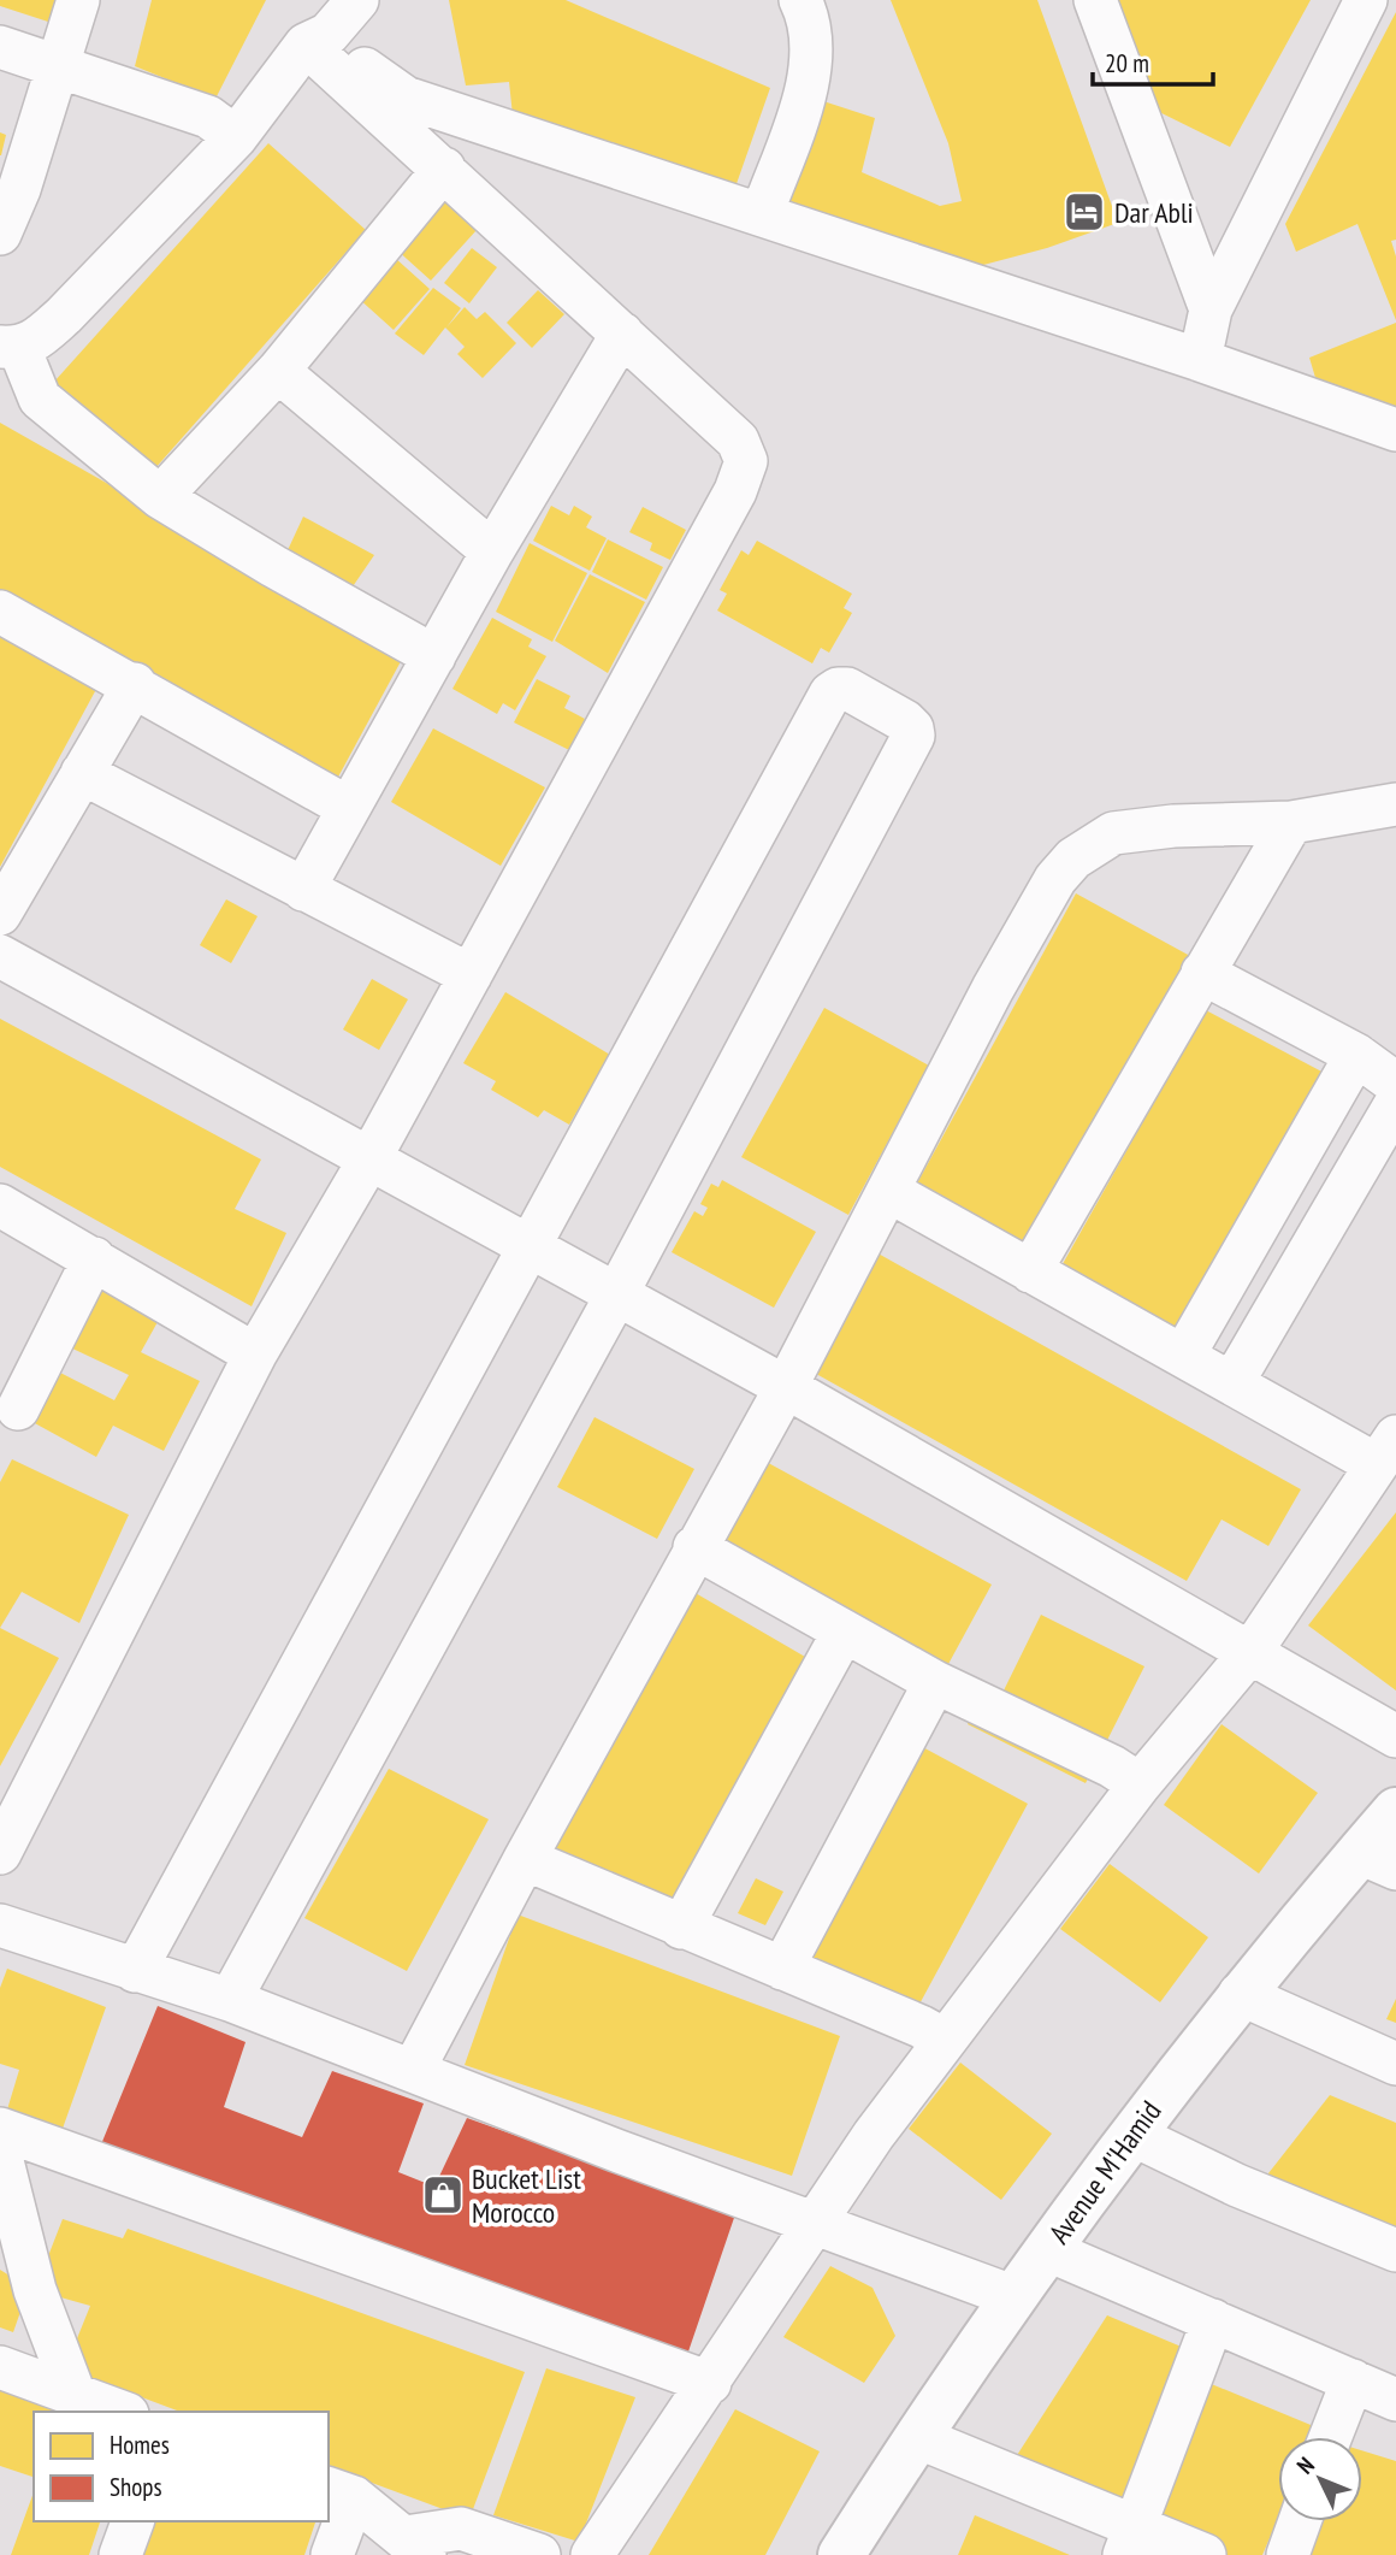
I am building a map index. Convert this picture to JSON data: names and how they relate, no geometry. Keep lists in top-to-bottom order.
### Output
{
  "streets": {
    "street": ["Avenue M'Hamid"]
  },
  "places": {
    "hotel": ["Dar Abli"],
    "shop": ["Bucket List Morocco"]
  },
  "legend": ["Homes", "Shops"],
  "scale_bar": "20 m",
  "north": "top left"
}
